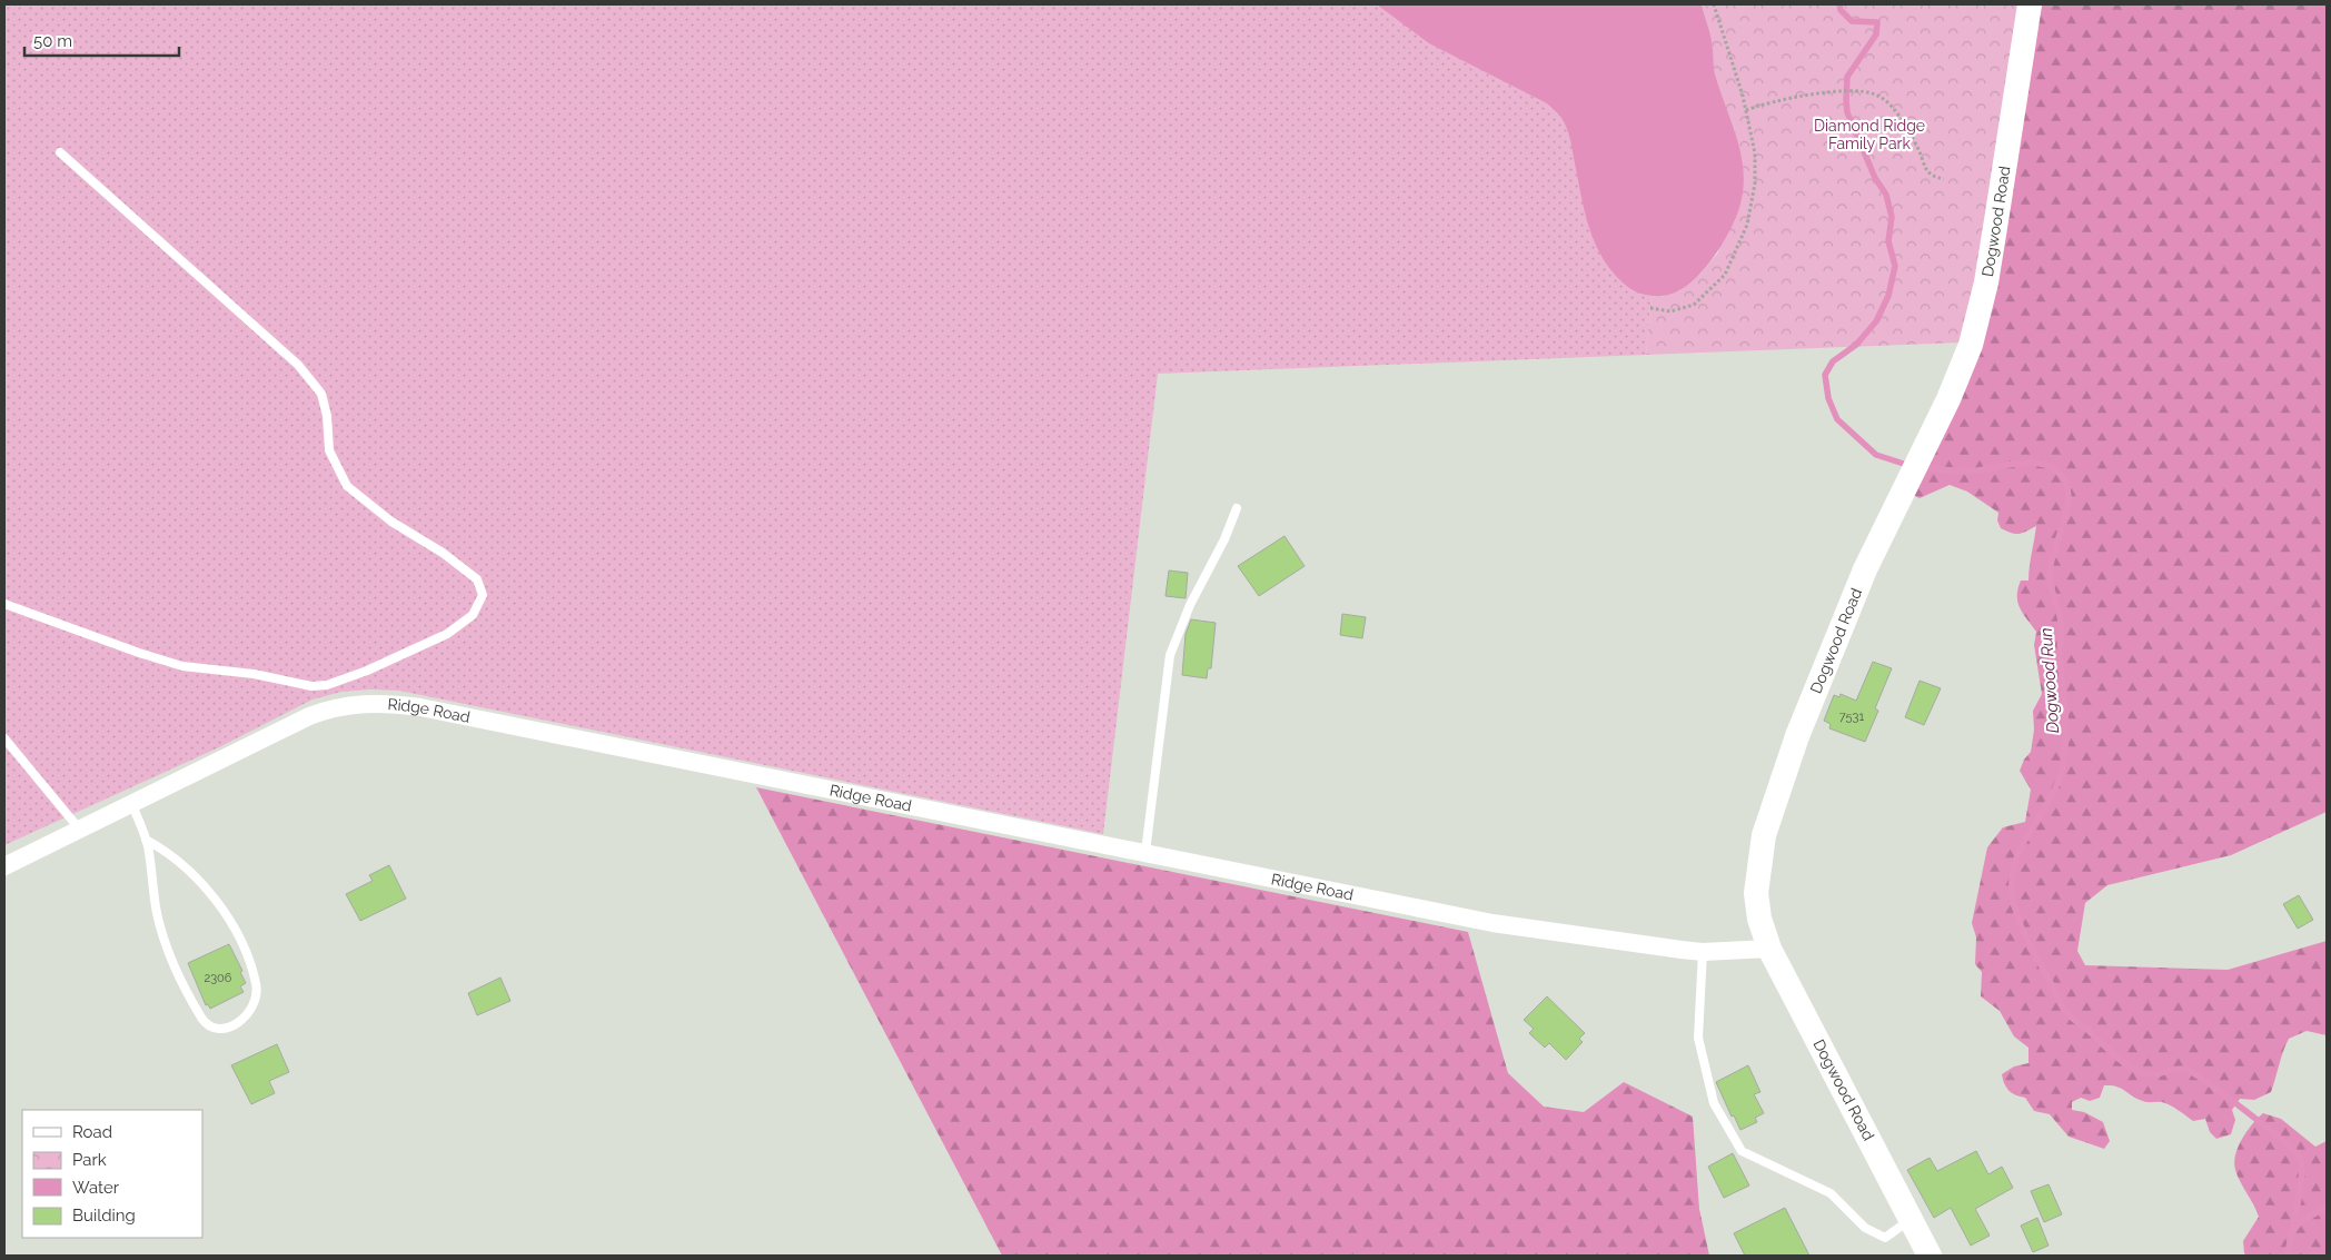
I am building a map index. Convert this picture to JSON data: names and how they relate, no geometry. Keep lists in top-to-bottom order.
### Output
{
  "streets": {
    "street": ["Dogwood Road", "Ridge Road"]
  },
  "crossings": [
    ["Dogwood Road", "Ridge Road"]
  ],
  "water": ["Dogwood Run"],
  "parks": ["Diamond Ridge Family Park"],
  "house_numbers": ["7531", "2306"],
  "legend": [
    "Road",
    "Park",
    "Water",
    "Building"
  ],
  "scale_bar": "50 m"
}
